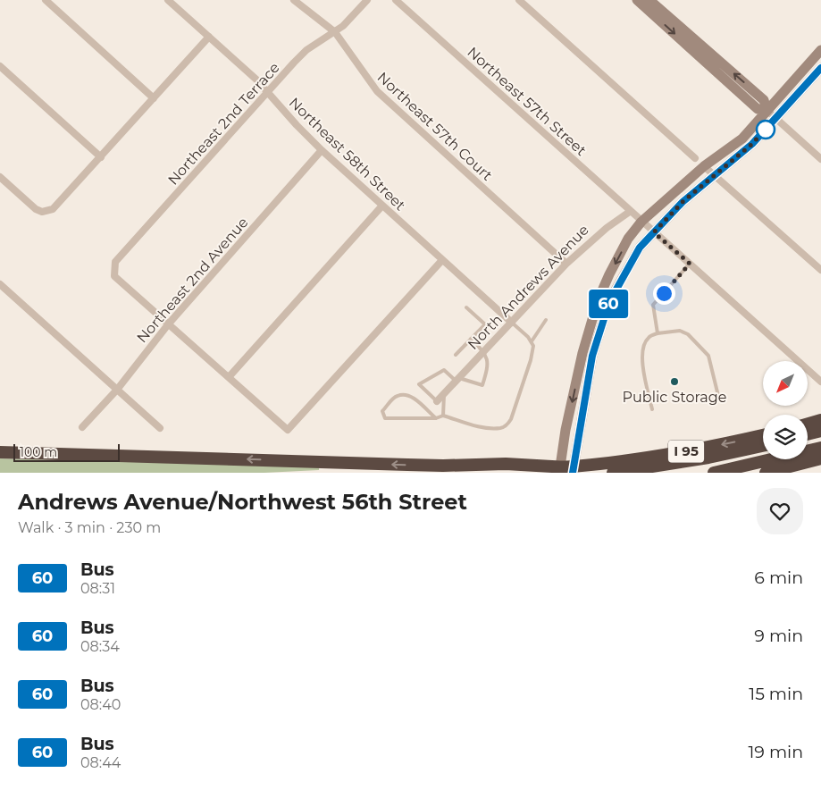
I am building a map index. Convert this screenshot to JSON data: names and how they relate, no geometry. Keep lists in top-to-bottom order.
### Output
{
  "streets": {
    "highway": ["I 95"],
    "street": [
      "Northeast 57th Street",
      "Northeast 2nd Terrace",
      "Northeast 57th Court",
      "Northeast 58th Street",
      "Northeast 2nd Avenue",
      "North Andrews Avenue"
    ]
  },
  "crossings": [
    ["Northeast 57th Street", "North Andrews Avenue"],
    ["Northeast 2nd Terrace", "Northeast 57th Court"],
    ["Northeast 2nd Terrace", "Northeast 58th Street"],
    ["Northeast 2nd Terrace", "Northeast 2nd Avenue"],
    ["Northeast 57th Court", "North Andrews Avenue"],
    ["Northeast 58th Street", "Northeast 2nd Avenue"],
    ["Northeast 58th Street", "North Andrews Avenue"]
  ],
  "places": ["Public Storage"],
  "lines": ["bus line 60"],
  "scale_bar": "100 m",
  "north": "bottom left",
  "page": {
    "on_map": "60",
    "scale": "100 m",
    "heading": ["Andrews Avenue/Northwest 56th Street", "Walk · 3 min · 230 m"],
    "list": [
      {
        "mark": "60",
        "name": "Bus",
        "note": "08:31",
        "value": "6 min"
      },
      {
        "mark": "60",
        "name": "Bus",
        "note": "08:34",
        "value": "9 min"
      },
      {
        "mark": "60",
        "name": "Bus",
        "note": "08:40",
        "value": "15 min"
      },
      {
        "mark": "60",
        "name": "Bus",
        "note": "08:44",
        "value": "19 min"
      }
    ]
  }
}
